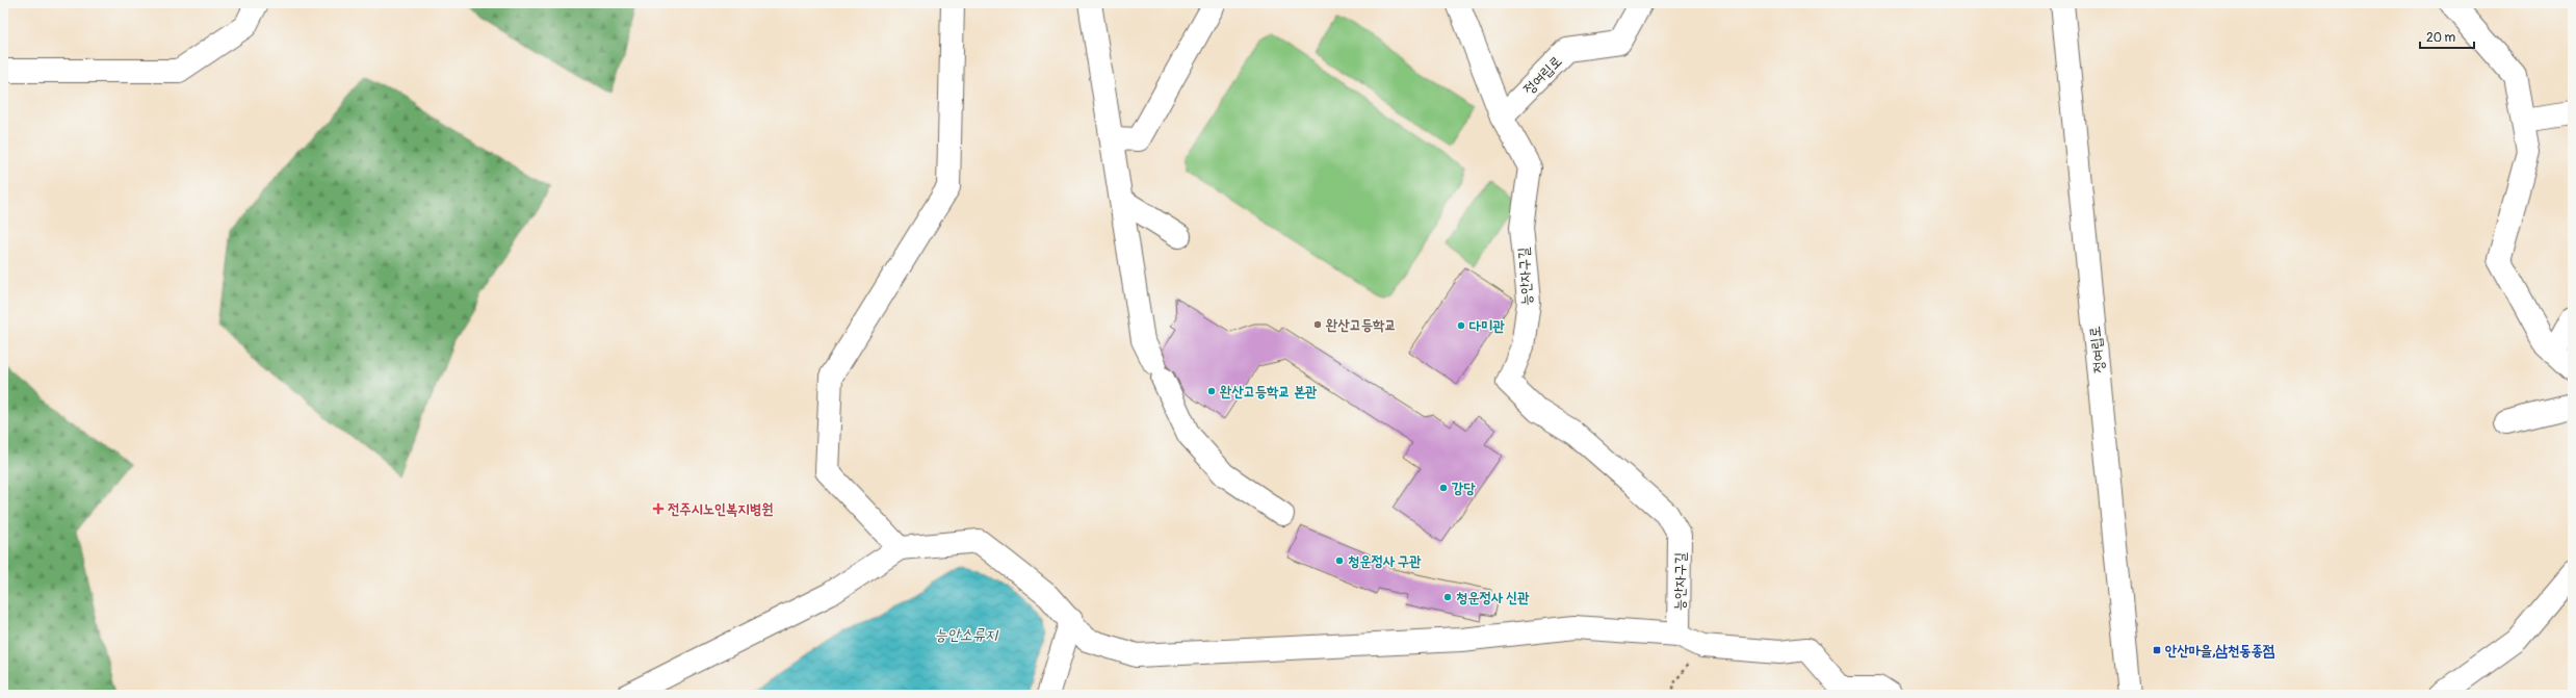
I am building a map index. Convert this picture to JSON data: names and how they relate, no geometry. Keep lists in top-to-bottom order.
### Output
{
  "streets": {
    "street": ["정여립로", "능안자구길"]
  },
  "crossings": [
    ["정여립로", "능안자구길"]
  ],
  "water": ["능안소류지"],
  "places": {
    "other": [
      "완산고등학교",
      "다미관",
      "완산고등학교 본관",
      "강당",
      "청운정사 구관",
      "청운정사 신관"
    ],
    "health": ["전주시노인복지병원"],
    "transit": ["안산마을,삼천동종점"]
  },
  "scale_bar": "20 m"
}
